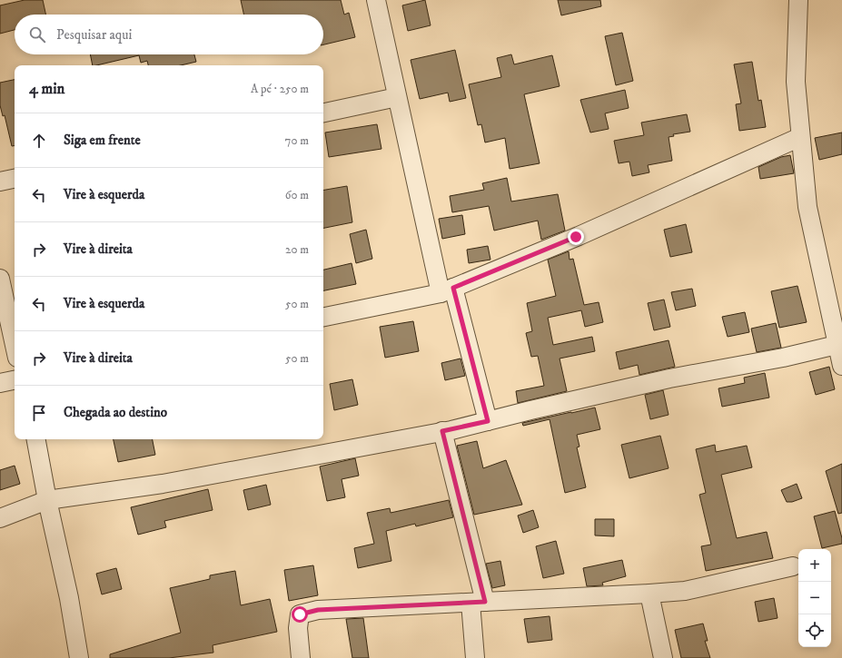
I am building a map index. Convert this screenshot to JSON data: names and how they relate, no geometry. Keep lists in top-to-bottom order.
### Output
{
  "page": {
    "search": "Pesquisar aqui",
    "heading": ["4 min", "A pé · 250 m"],
    "list": [
      ["Siga em frente", "70 m"],
      ["Vire à esquerda", "60 m"],
      ["Vire à direita", "20 m"],
      ["Vire à esquerda", "50 m"],
      ["Vire à direita", "50 m"],
      "Chegada ao destino"
    ],
    "map_buttons": ["+", "−"]
  }
}
